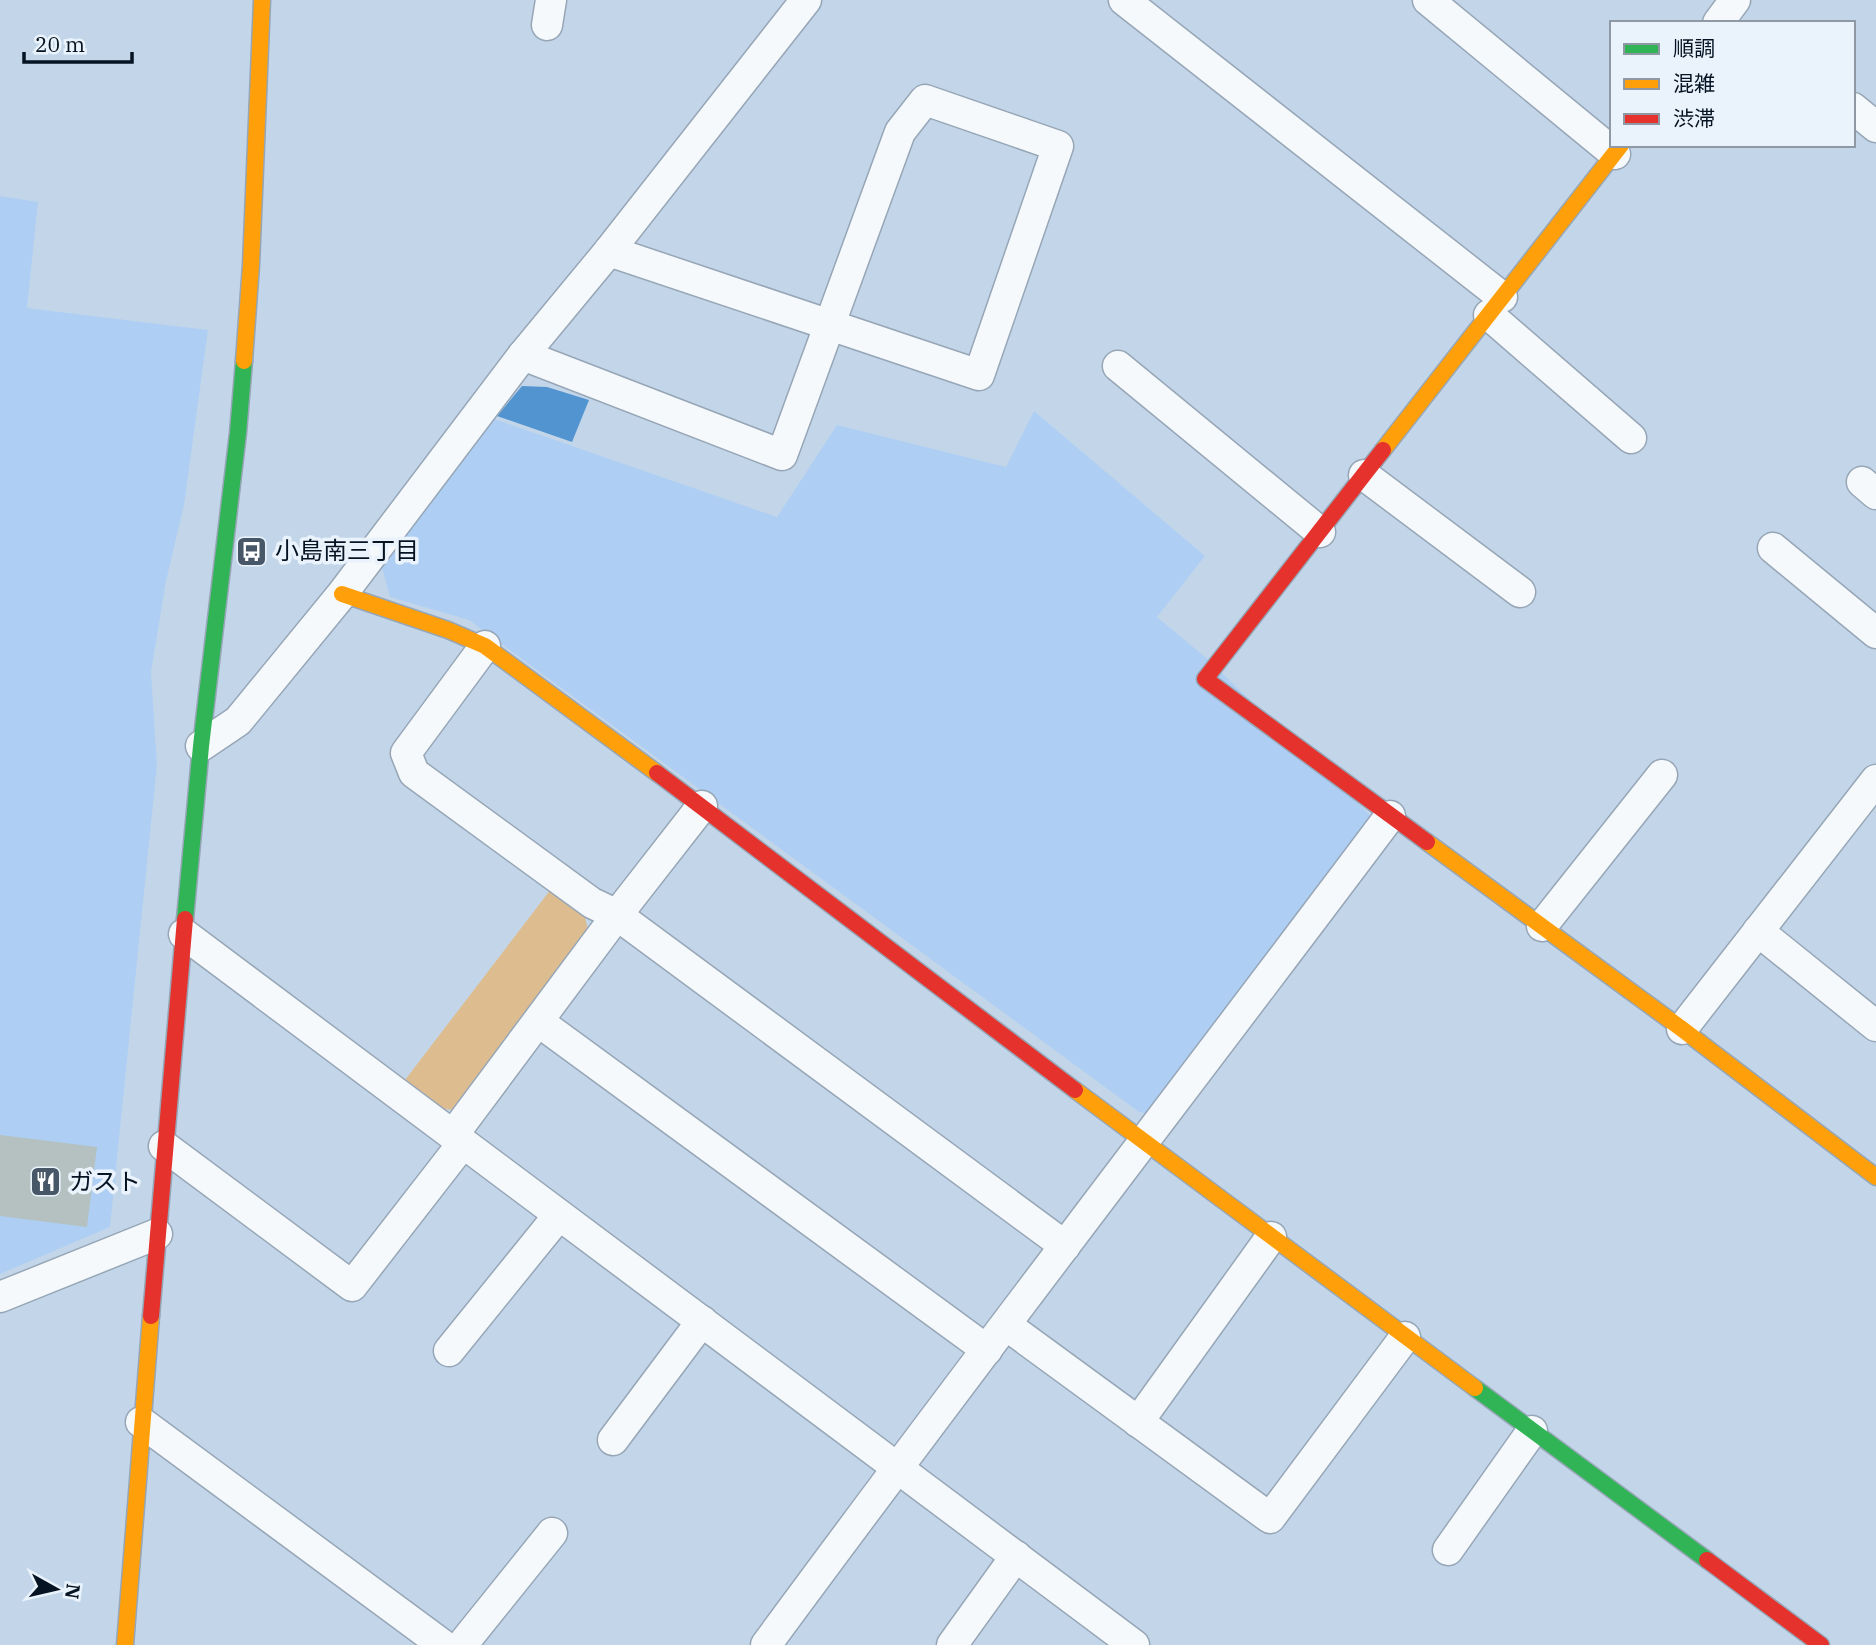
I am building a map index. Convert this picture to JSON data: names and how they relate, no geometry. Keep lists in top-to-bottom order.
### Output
{
  "places": {
    "bus stop": ["小島南三丁目"],
    "restaurant": ["ガスト"]
  },
  "legend": ["順調", "混雑", "渋滞"],
  "scale_bar": "20 m",
  "north": "right"
}
